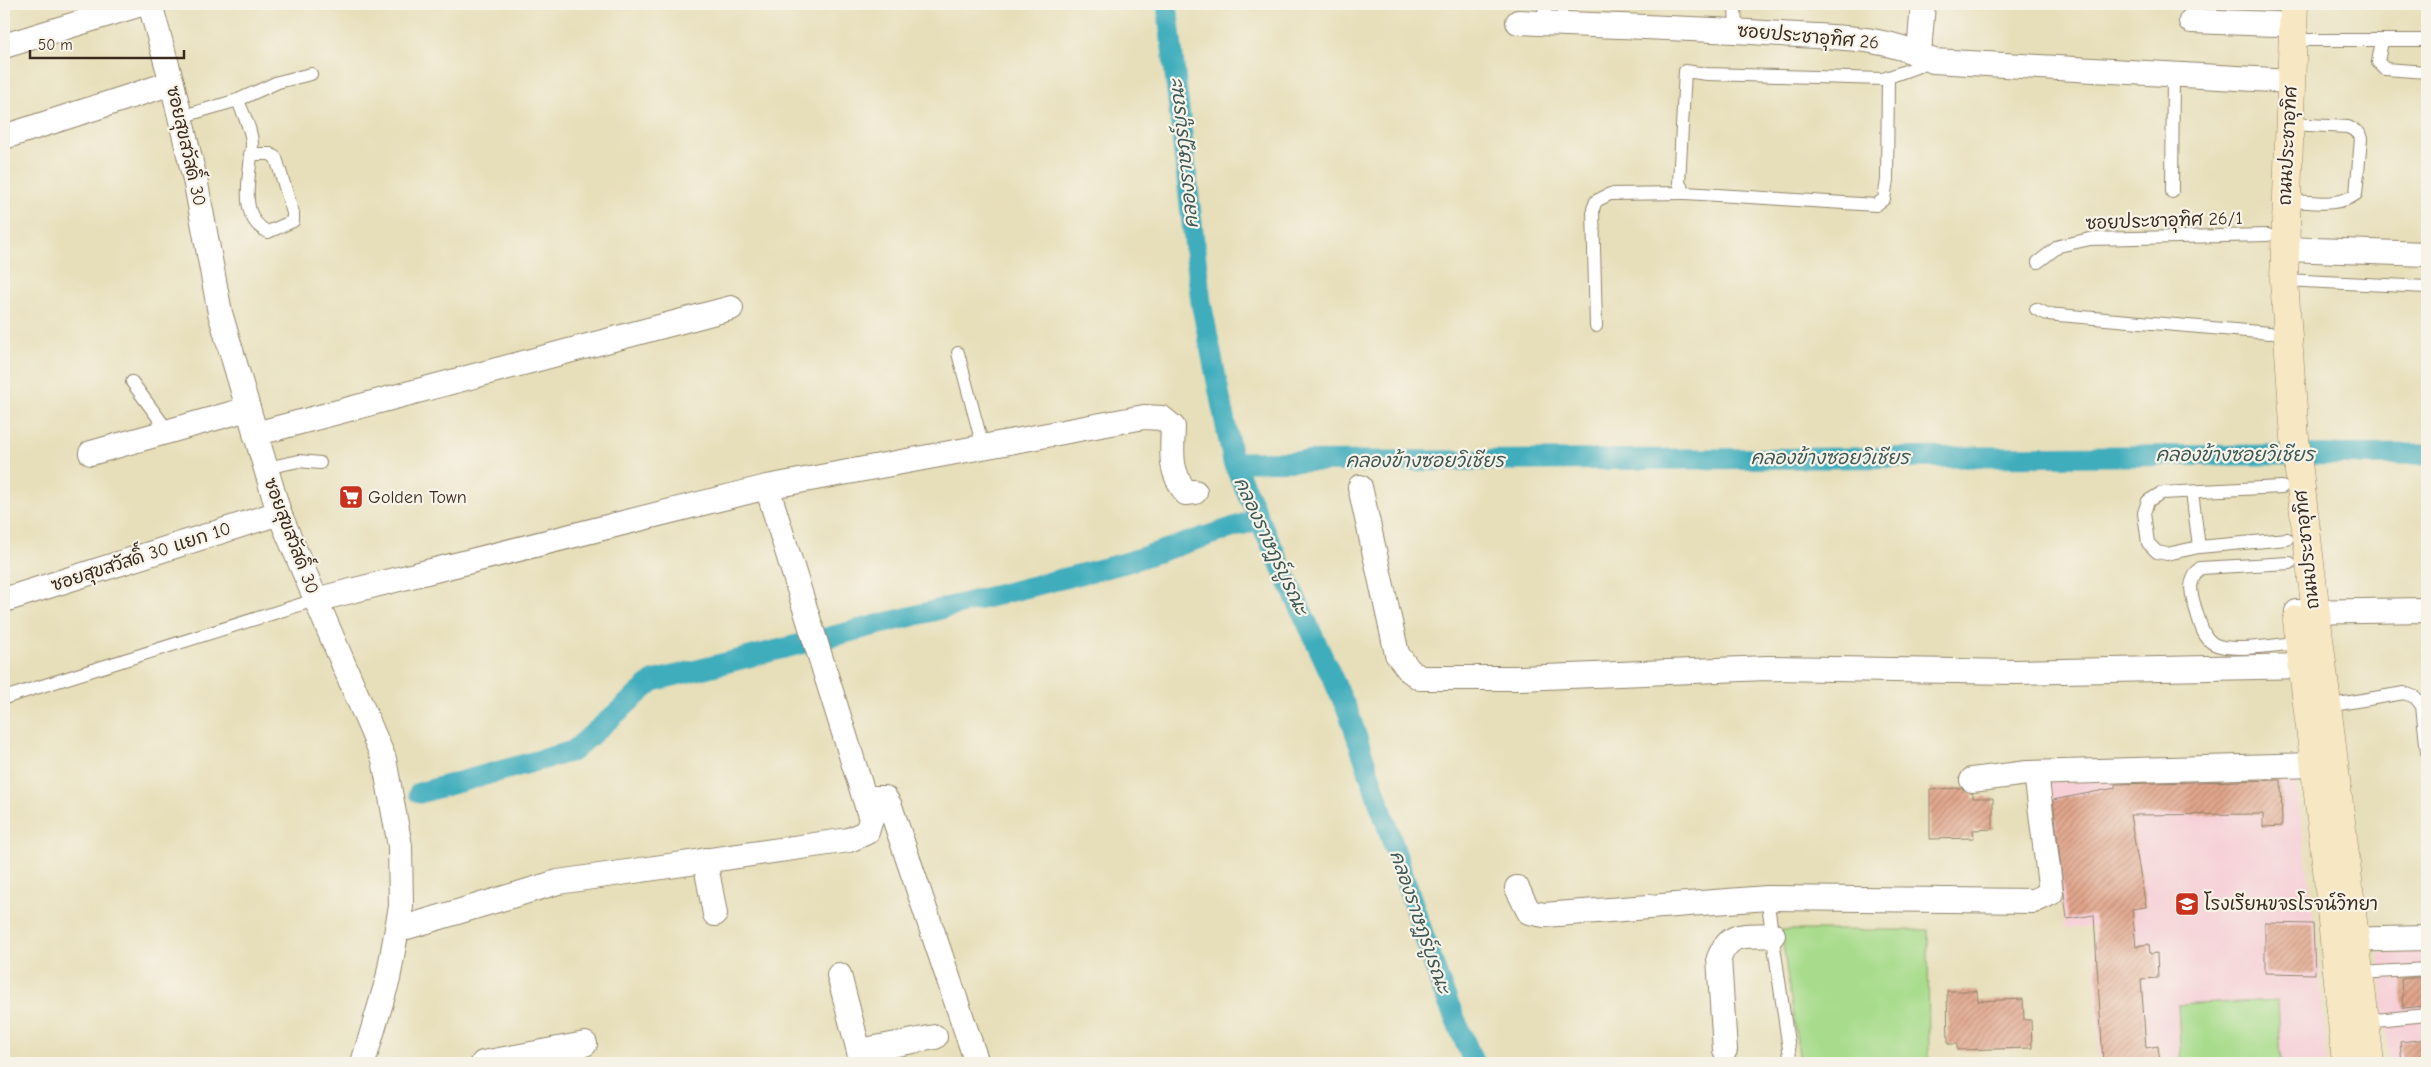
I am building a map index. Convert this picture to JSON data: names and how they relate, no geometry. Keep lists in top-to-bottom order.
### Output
{
  "streets": {
    "main road": ["ถนนประชาอุทิศ"],
    "street": ["ซอยประชาอุทิศ 26", "ซอยสุขสวัสดิ์ 30", "ซอยสุขสวัสดิ์ 30 แยก 10"],
    "lane": ["ซอยประชาอุทิศ 26/1"]
  },
  "crossings": [
    ["ซอยประชาอุทิศ 26", "ถนนประชาอุทิศ"],
    ["ซอยสุขสวัสดิ์ 30", "ซอยสุขสวัสดิ์ 30 แยก 10"],
    ["ถนนประชาอุทิศ", "ซอยประชาอุทิศ 26/1"]
  ],
  "water": ["คลองราษฎร์บูรณะ", "คลองข้างซอยวิเชียร"],
  "places": {
    "supermarket": ["Golden Town"],
    "school or university": ["โรงเรียนขจรโรจน์วิทยา"]
  },
  "scale_bar": "50 m"
}
